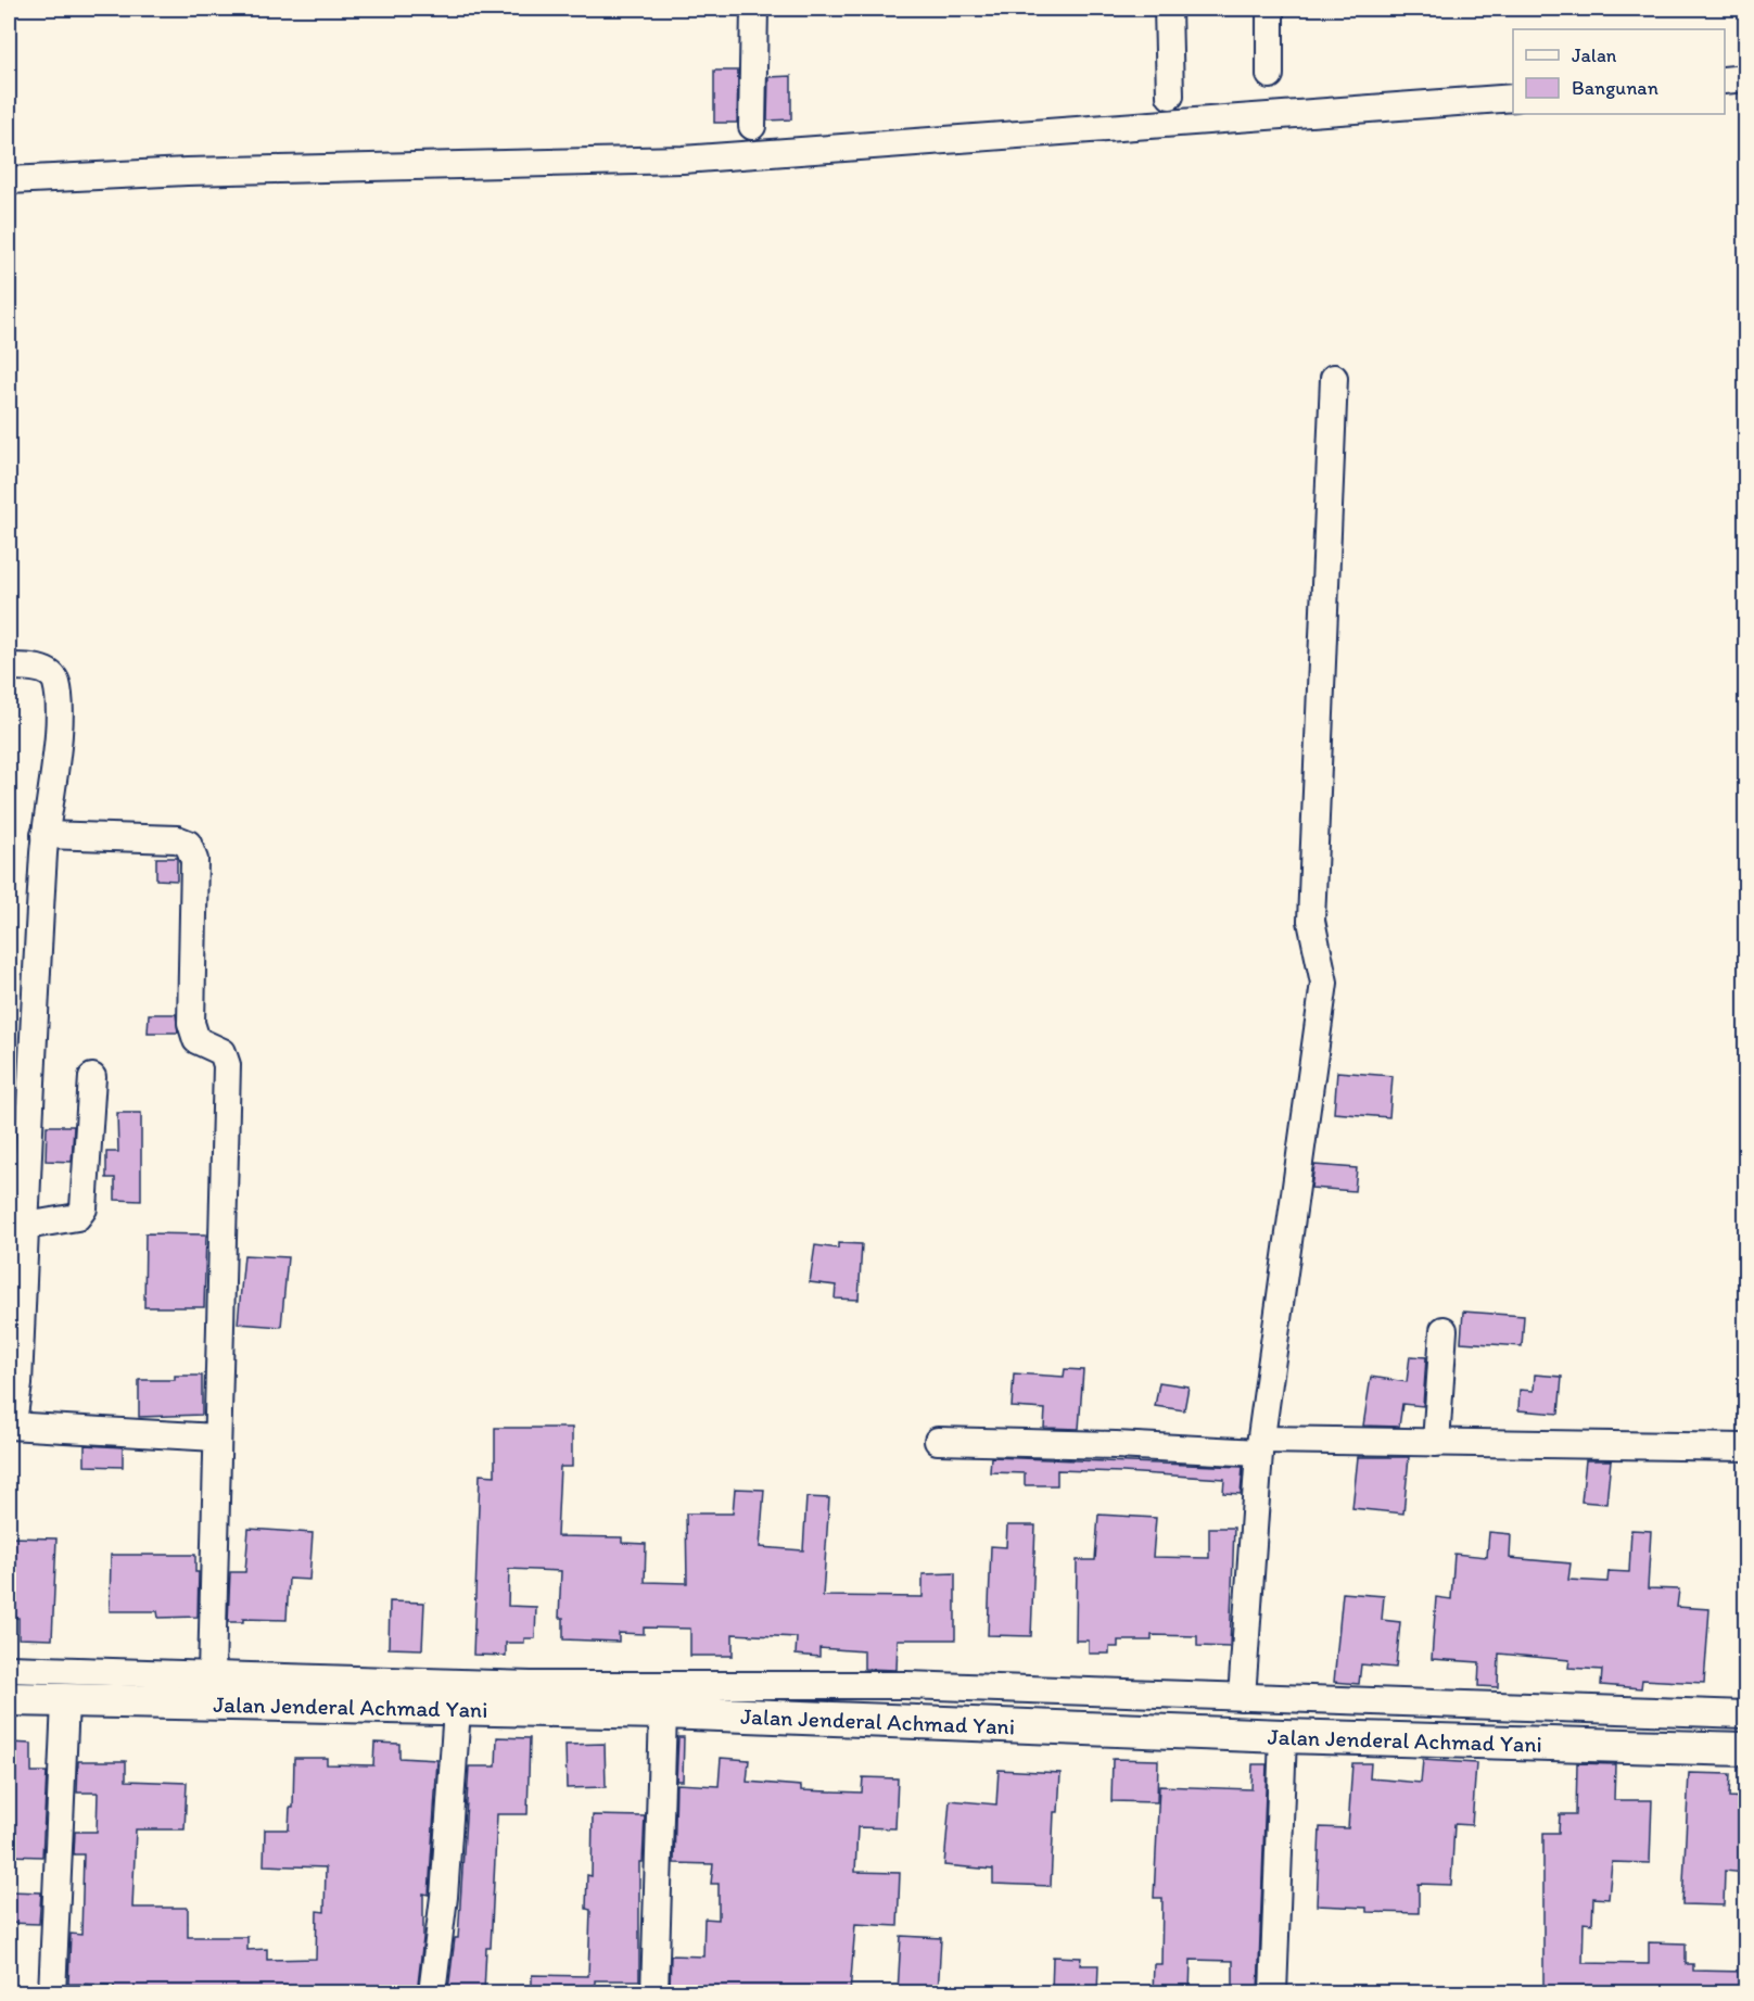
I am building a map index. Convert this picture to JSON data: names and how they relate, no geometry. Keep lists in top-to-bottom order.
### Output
{
  "streets": {
    "main road": ["Jalan Jenderal Achmad Yani"]
  },
  "legend": ["Jalan", "Bangunan"]
}
